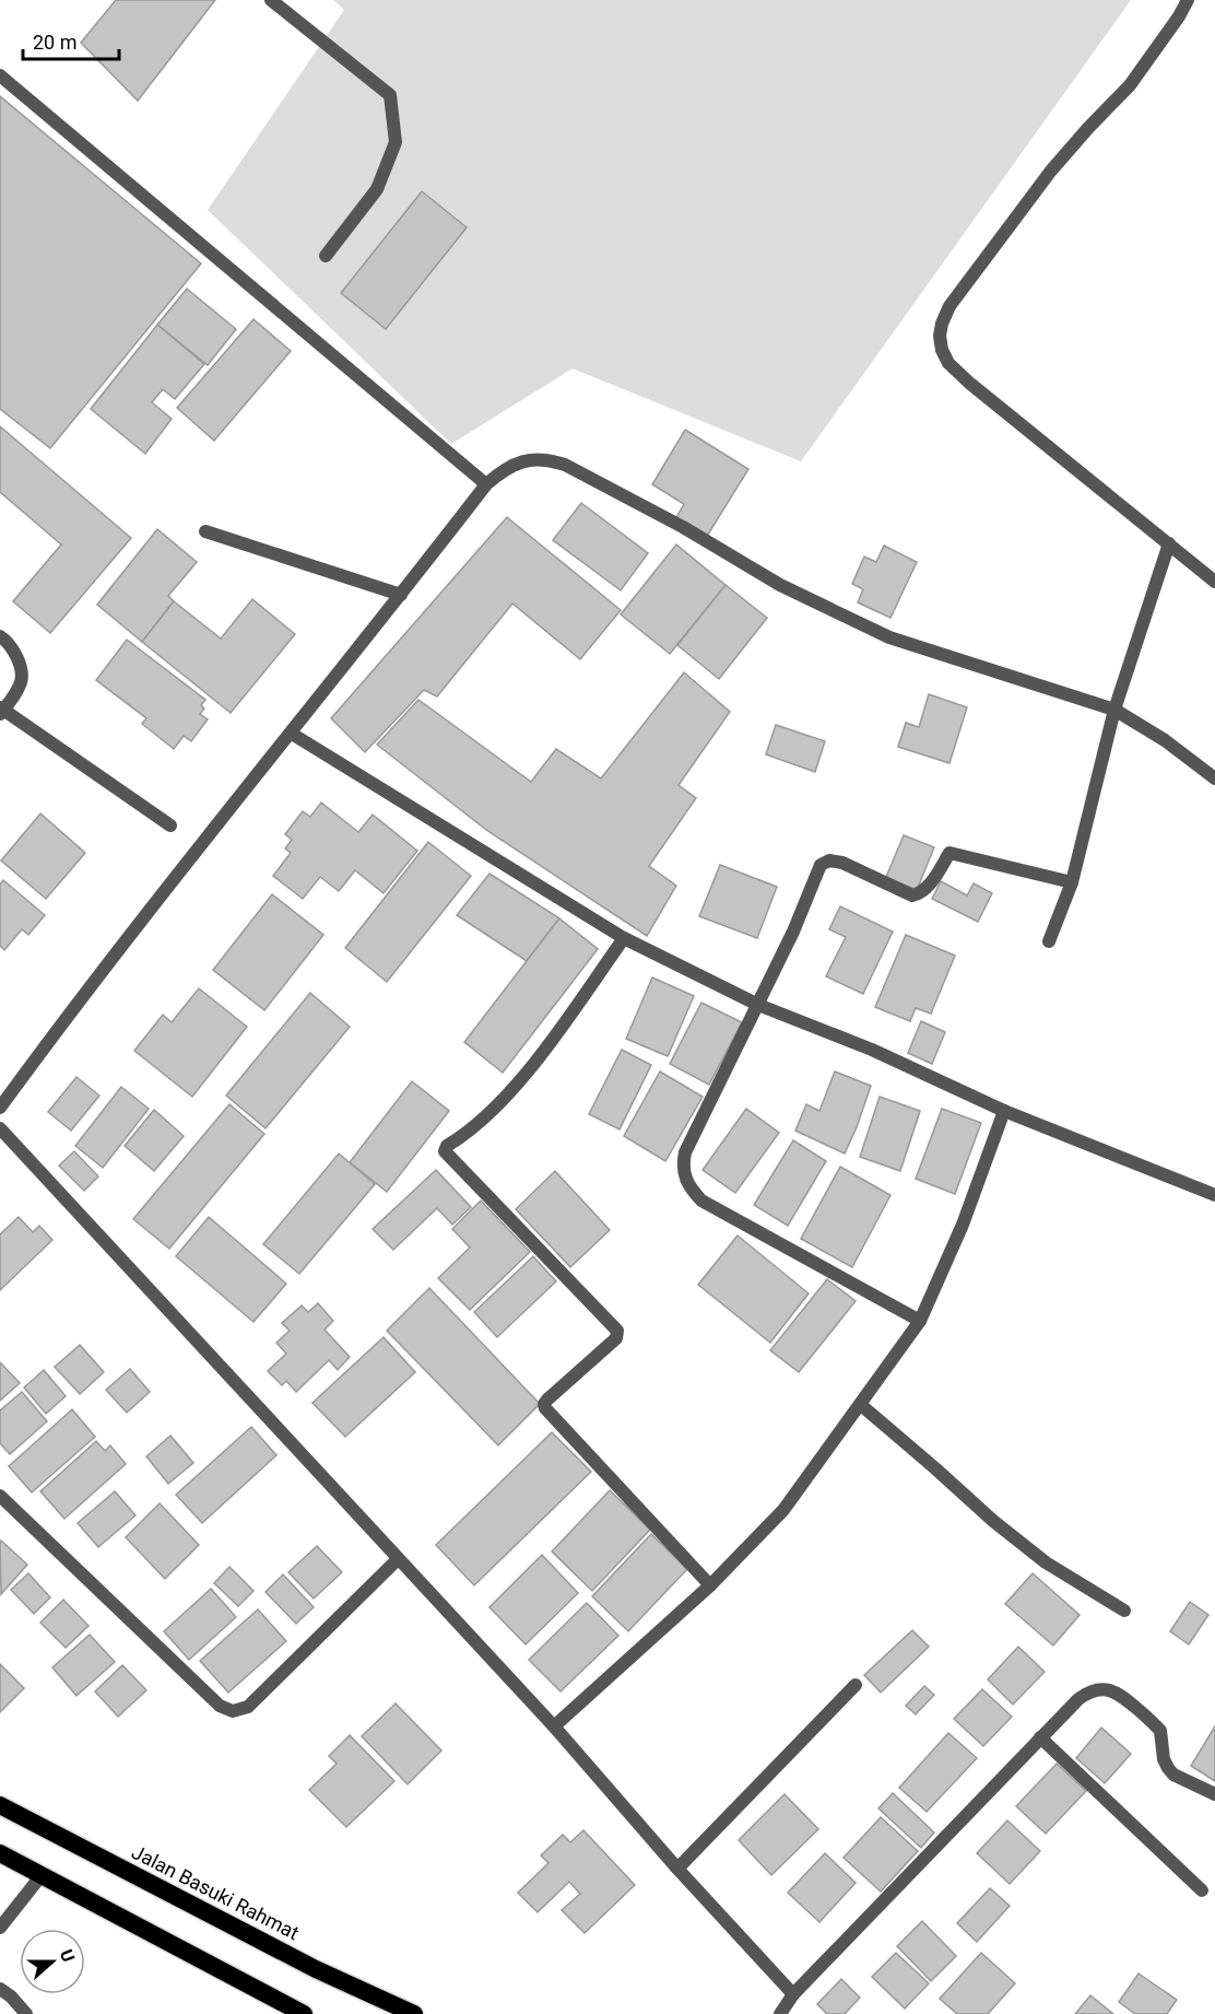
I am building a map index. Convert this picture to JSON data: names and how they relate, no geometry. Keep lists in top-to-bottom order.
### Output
{
  "streets": {
    "highway": ["Jalan Basuki Rahmat"]
  },
  "scale_bar": "20 m",
  "north": "right"
}
